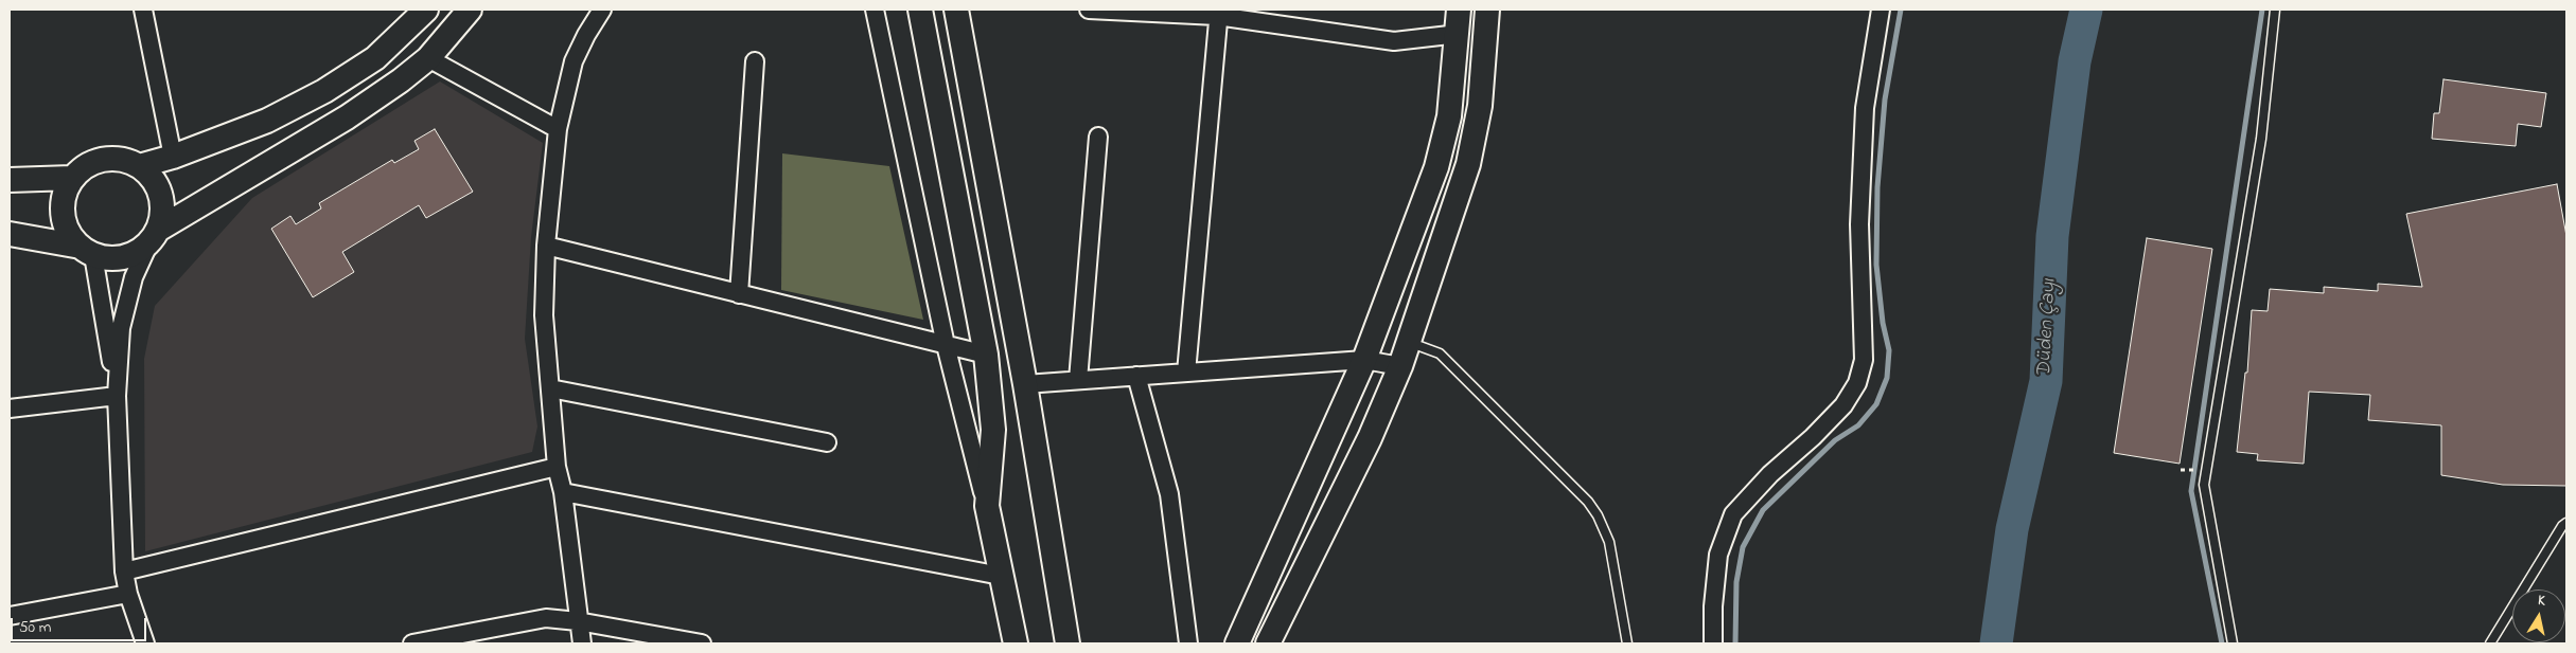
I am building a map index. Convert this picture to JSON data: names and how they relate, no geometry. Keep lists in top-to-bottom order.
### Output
{
  "water": ["Düden Çayı"],
  "scale_bar": "50 m",
  "north": "top"
}
